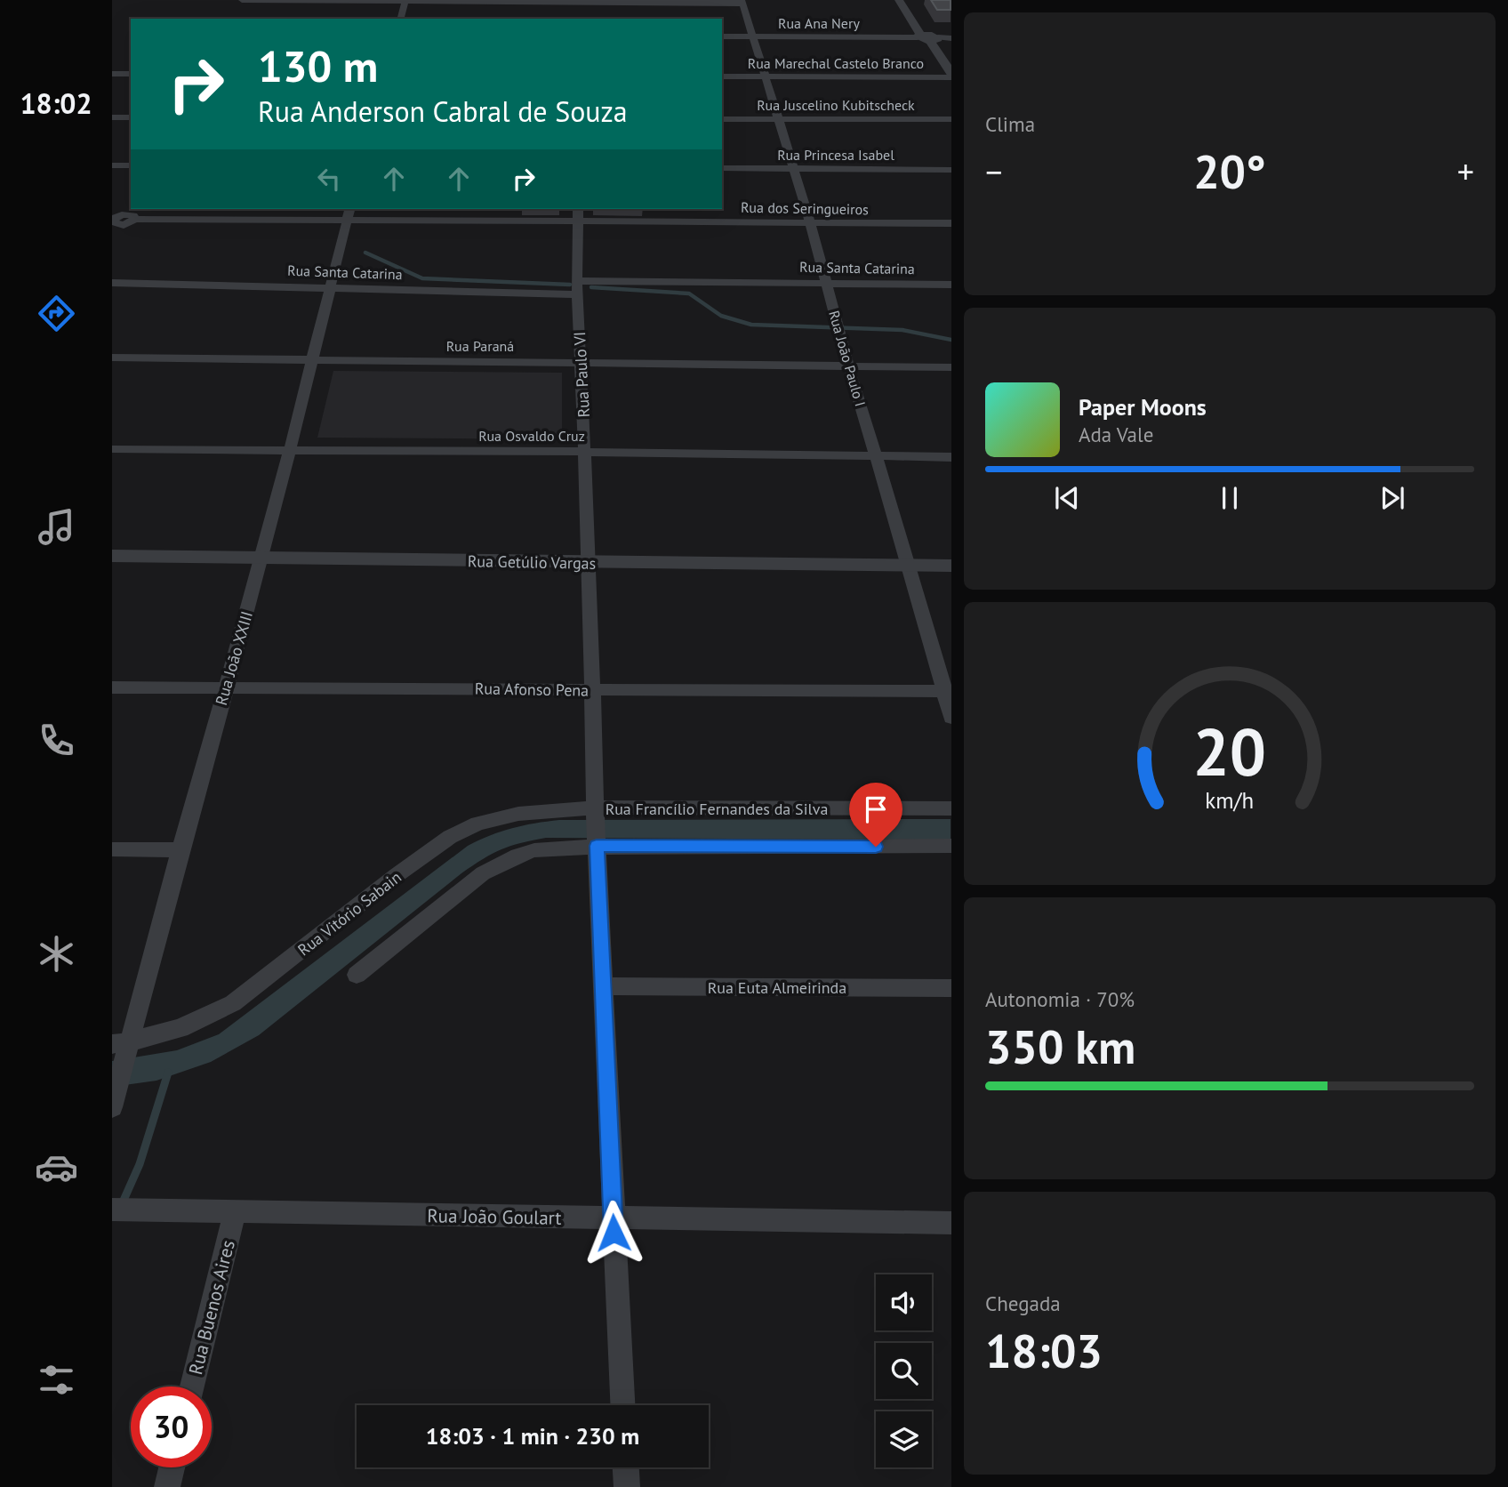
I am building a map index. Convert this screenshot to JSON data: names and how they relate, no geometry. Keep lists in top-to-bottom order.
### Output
{
  "streets": {
    "street": [
      "Rua Ana Nery",
      "Rua Marechal Castelo Branco",
      "Rua Juscelino Kubitscheck",
      "Rua Princesa Isabel",
      "Rua dos Seringueiros",
      "Rua Santa Catarina",
      "Rua Paraná",
      "Rua João Paulo I",
      "Rua Paulo VI",
      "Rua Osvaldo Cruz",
      "Rua Getúlio Vargas",
      "Rua João XXIII",
      "Rua Afonso Pena",
      "Rua Francílio Fernandes da Silva",
      "Rua Vitório Sabain",
      "Rua Euta Almeirinda",
      "Rua João Goulart",
      "Rua Buenos Aires"
    ]
  },
  "crossings": [
    ["Rua Ana Nery", "Rua João Paulo I"],
    ["Rua Marechal Castelo Branco", "Rua João Paulo I"],
    ["Rua Juscelino Kubitscheck", "Rua João Paulo I"],
    ["Rua Princesa Isabel", "Rua João Paulo I"],
    ["Rua dos Seringueiros", "Rua João Paulo I"],
    ["Rua dos Seringueiros", "Rua Paulo VI"],
    ["Rua dos Seringueiros", "Rua João XXIII"],
    ["Rua Santa Catarina", "Rua João Paulo I"],
    ["Rua Santa Catarina", "Rua Paulo VI"],
    ["Rua Santa Catarina", "Rua João XXIII"],
    ["Rua Paraná", "Rua João Paulo I"],
    ["Rua Paraná", "Rua Paulo VI"],
    ["Rua Paraná", "Rua João XXIII"],
    ["Rua João Paulo I", "Rua Osvaldo Cruz"],
    ["Rua João Paulo I", "Rua Getúlio Vargas"],
    ["Rua João Paulo I", "Rua Afonso Pena"],
    ["Rua Paulo VI", "Rua Osvaldo Cruz"],
    ["Rua Paulo VI", "Rua Getúlio Vargas"],
    ["Rua Paulo VI", "Rua Afonso Pena"],
    ["Rua Paulo VI", "Rua Francílio Fernandes da Silva"],
    ["Rua Paulo VI", "Rua Vitório Sabain"],
    ["Rua Paulo VI", "Rua Euta Almeirinda"],
    ["Rua Paulo VI", "Rua João Goulart"],
    ["Rua Osvaldo Cruz", "Rua João XXIII"],
    ["Rua Getúlio Vargas", "Rua João XXIII"],
    ["Rua João XXIII", "Rua Afonso Pena"],
    ["Rua João XXIII", "Rua Vitório Sabain"],
    ["Rua Francílio Fernandes da Silva", "Rua Vitório Sabain"],
    ["Rua João Goulart", "Rua Buenos Aires"]
  ],
  "page": {
    "tabs": "18:02",
    "tile": [
      "Clima",
      ["Autonomia · 70%", "350 km"],
      ["Chegada", "18:03"]
    ],
    "turn": ["130 m", "Rua Anderson Cabral de Souza"],
    "heat": ["−", "20°", "+"],
    "song": ["Paper Moons", "Ada Vale"],
    "limit": "30",
    "trip": "18:03 · 1 min · 230 m",
    "gauge": ["20", "km/h"]
  }
}
